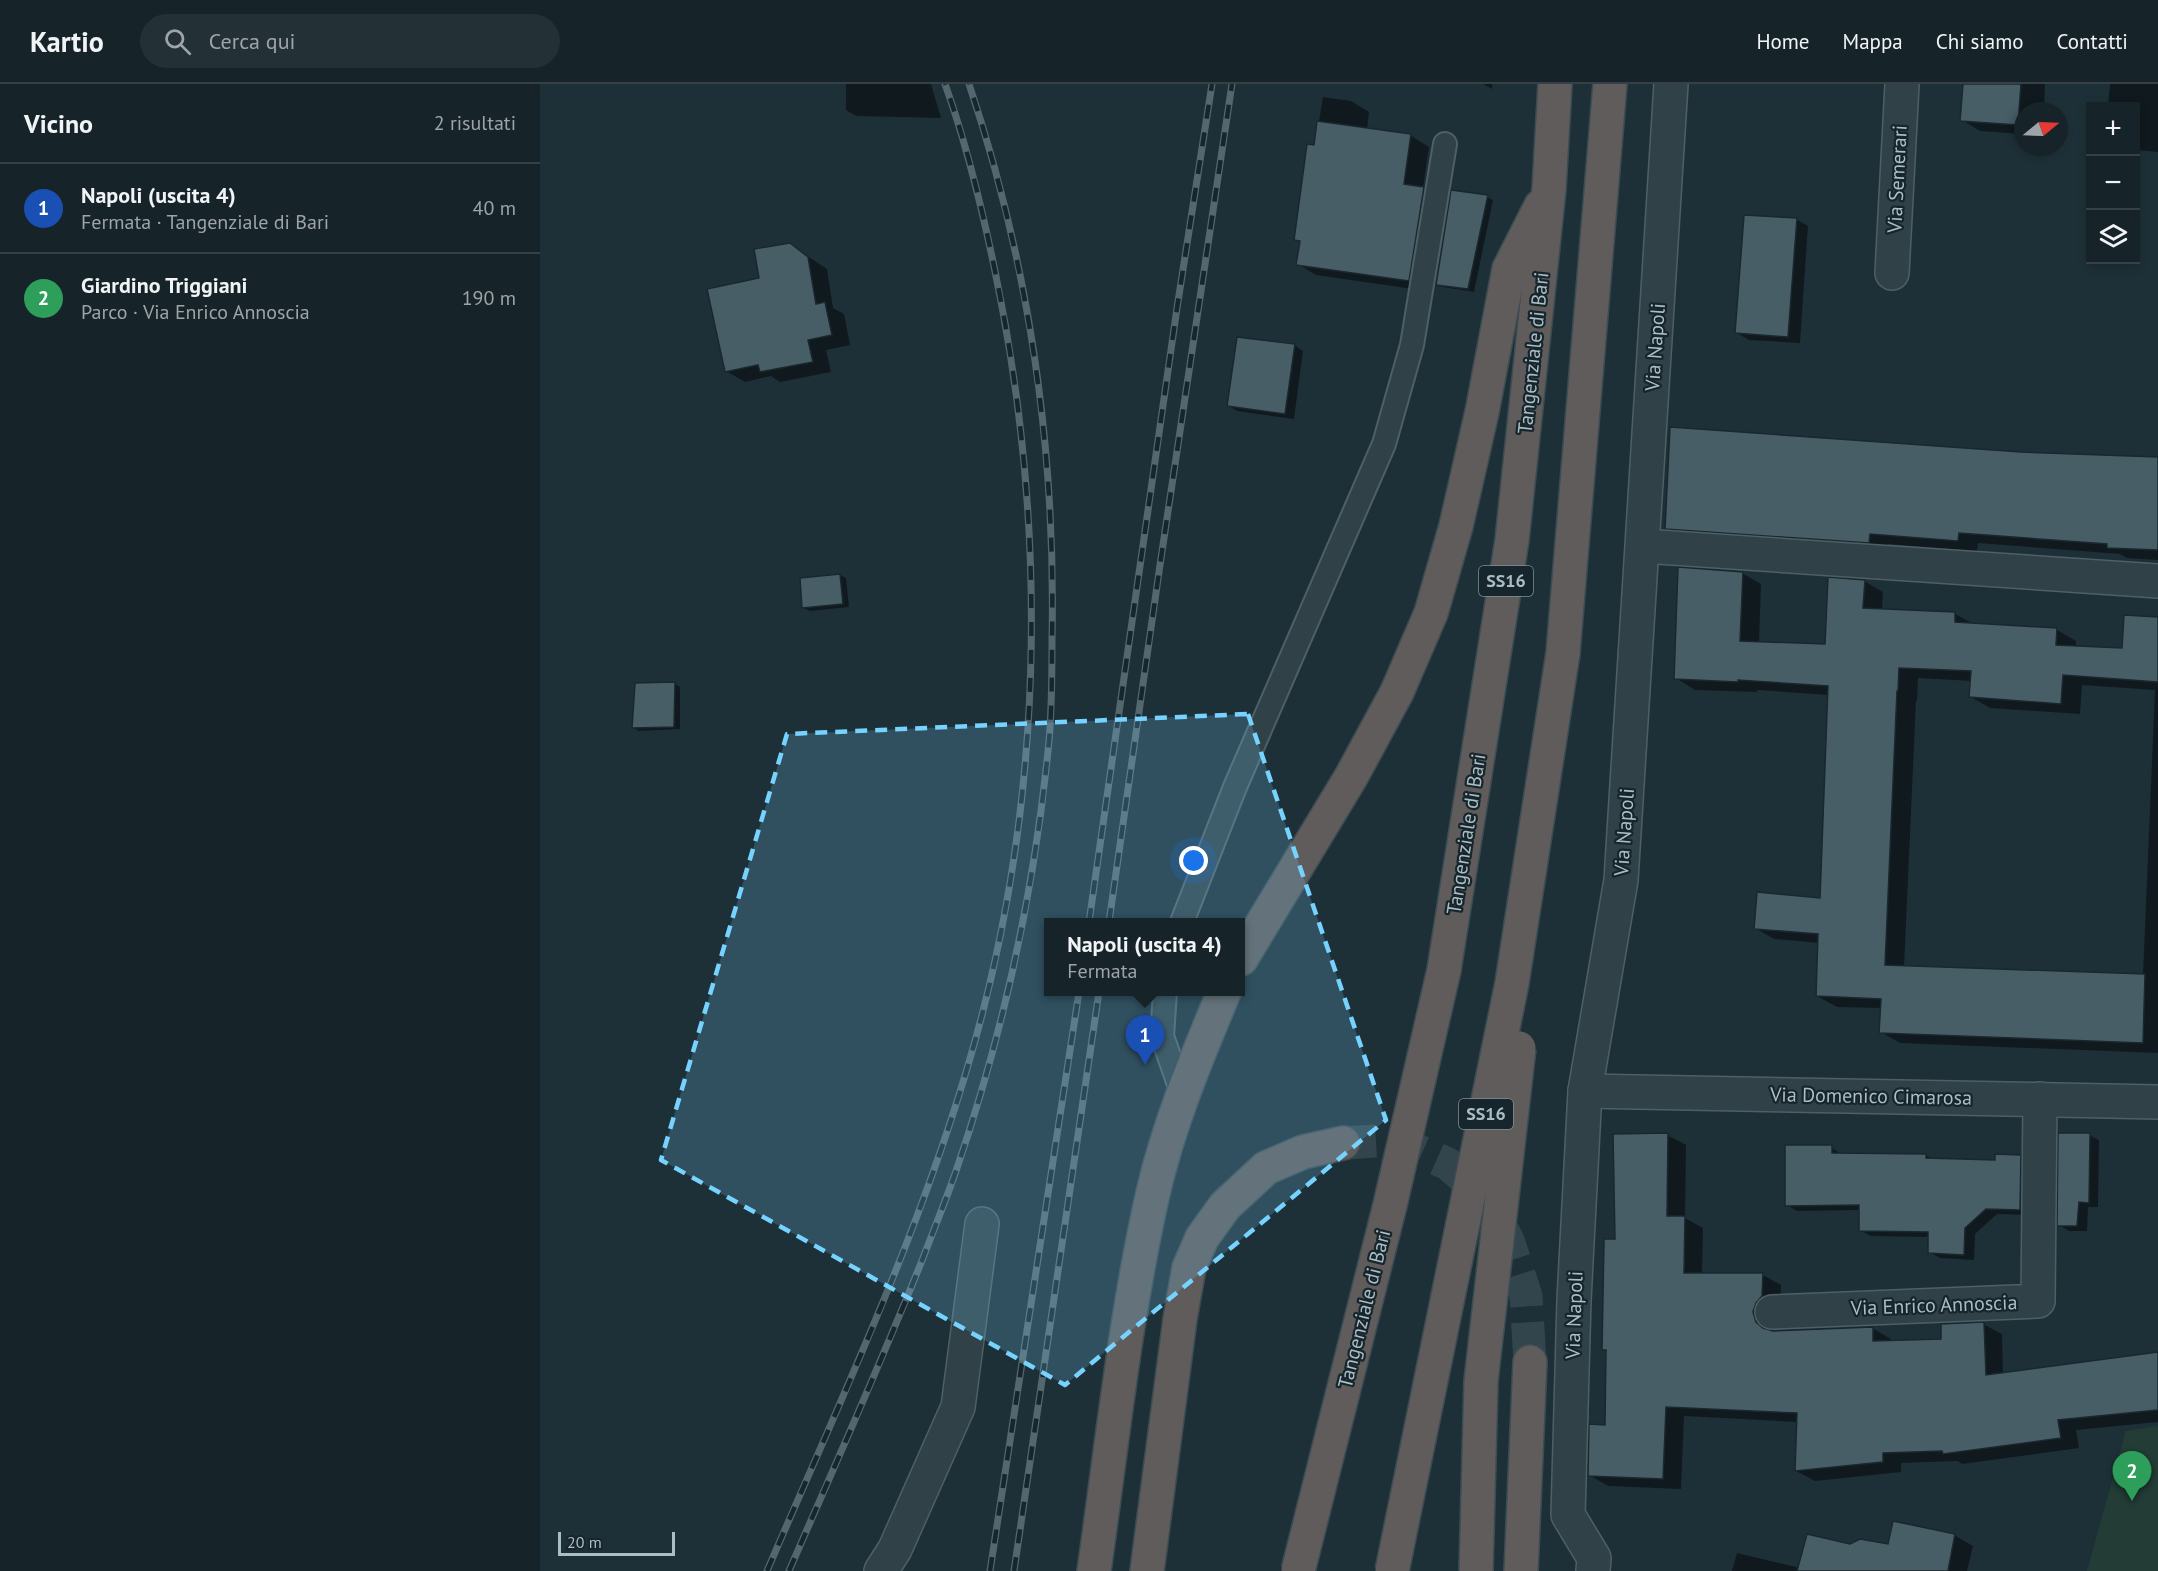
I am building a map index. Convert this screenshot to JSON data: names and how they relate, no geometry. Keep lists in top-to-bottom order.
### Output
{
  "streets": {
    "highway": ["Tangenziale di Bari", "SS16"],
    "street": [
      "Via Semerari",
      "Via Napoli",
      "Via Domenico Cimarosa",
      "Via Enrico Annoscia"
    ]
  },
  "crossings": [
    ["Via Napoli", "Via Domenico Cimarosa"],
    ["Via Domenico Cimarosa", "Via Enrico Annoscia"]
  ],
  "scale_bar": "20 m",
  "north": "right",
  "page": {
    "header": "Kartio",
    "search": "Cerca qui",
    "nav": [
      "Home",
      "Mappa",
      "Chi siamo",
      "Contatti"
    ],
    "heading": ["Vicino", "2 risultati"],
    "map_buttons": ["+", "−"],
    "list": [
      {
        "mark": "1",
        "name": "Napoli (uscita 4)",
        "note": "Fermata · Tangenziale di Bari",
        "value": "40 m"
      },
      {
        "mark": "2",
        "name": "Giardino Triggiani",
        "note": "Parco · Via Enrico Annoscia",
        "value": "190 m"
      }
    ],
    "popup": ["Napoli (uscita 4)", "Fermata"],
    "pins": ["1", "2"],
    "scale": "20 m"
  }
}
